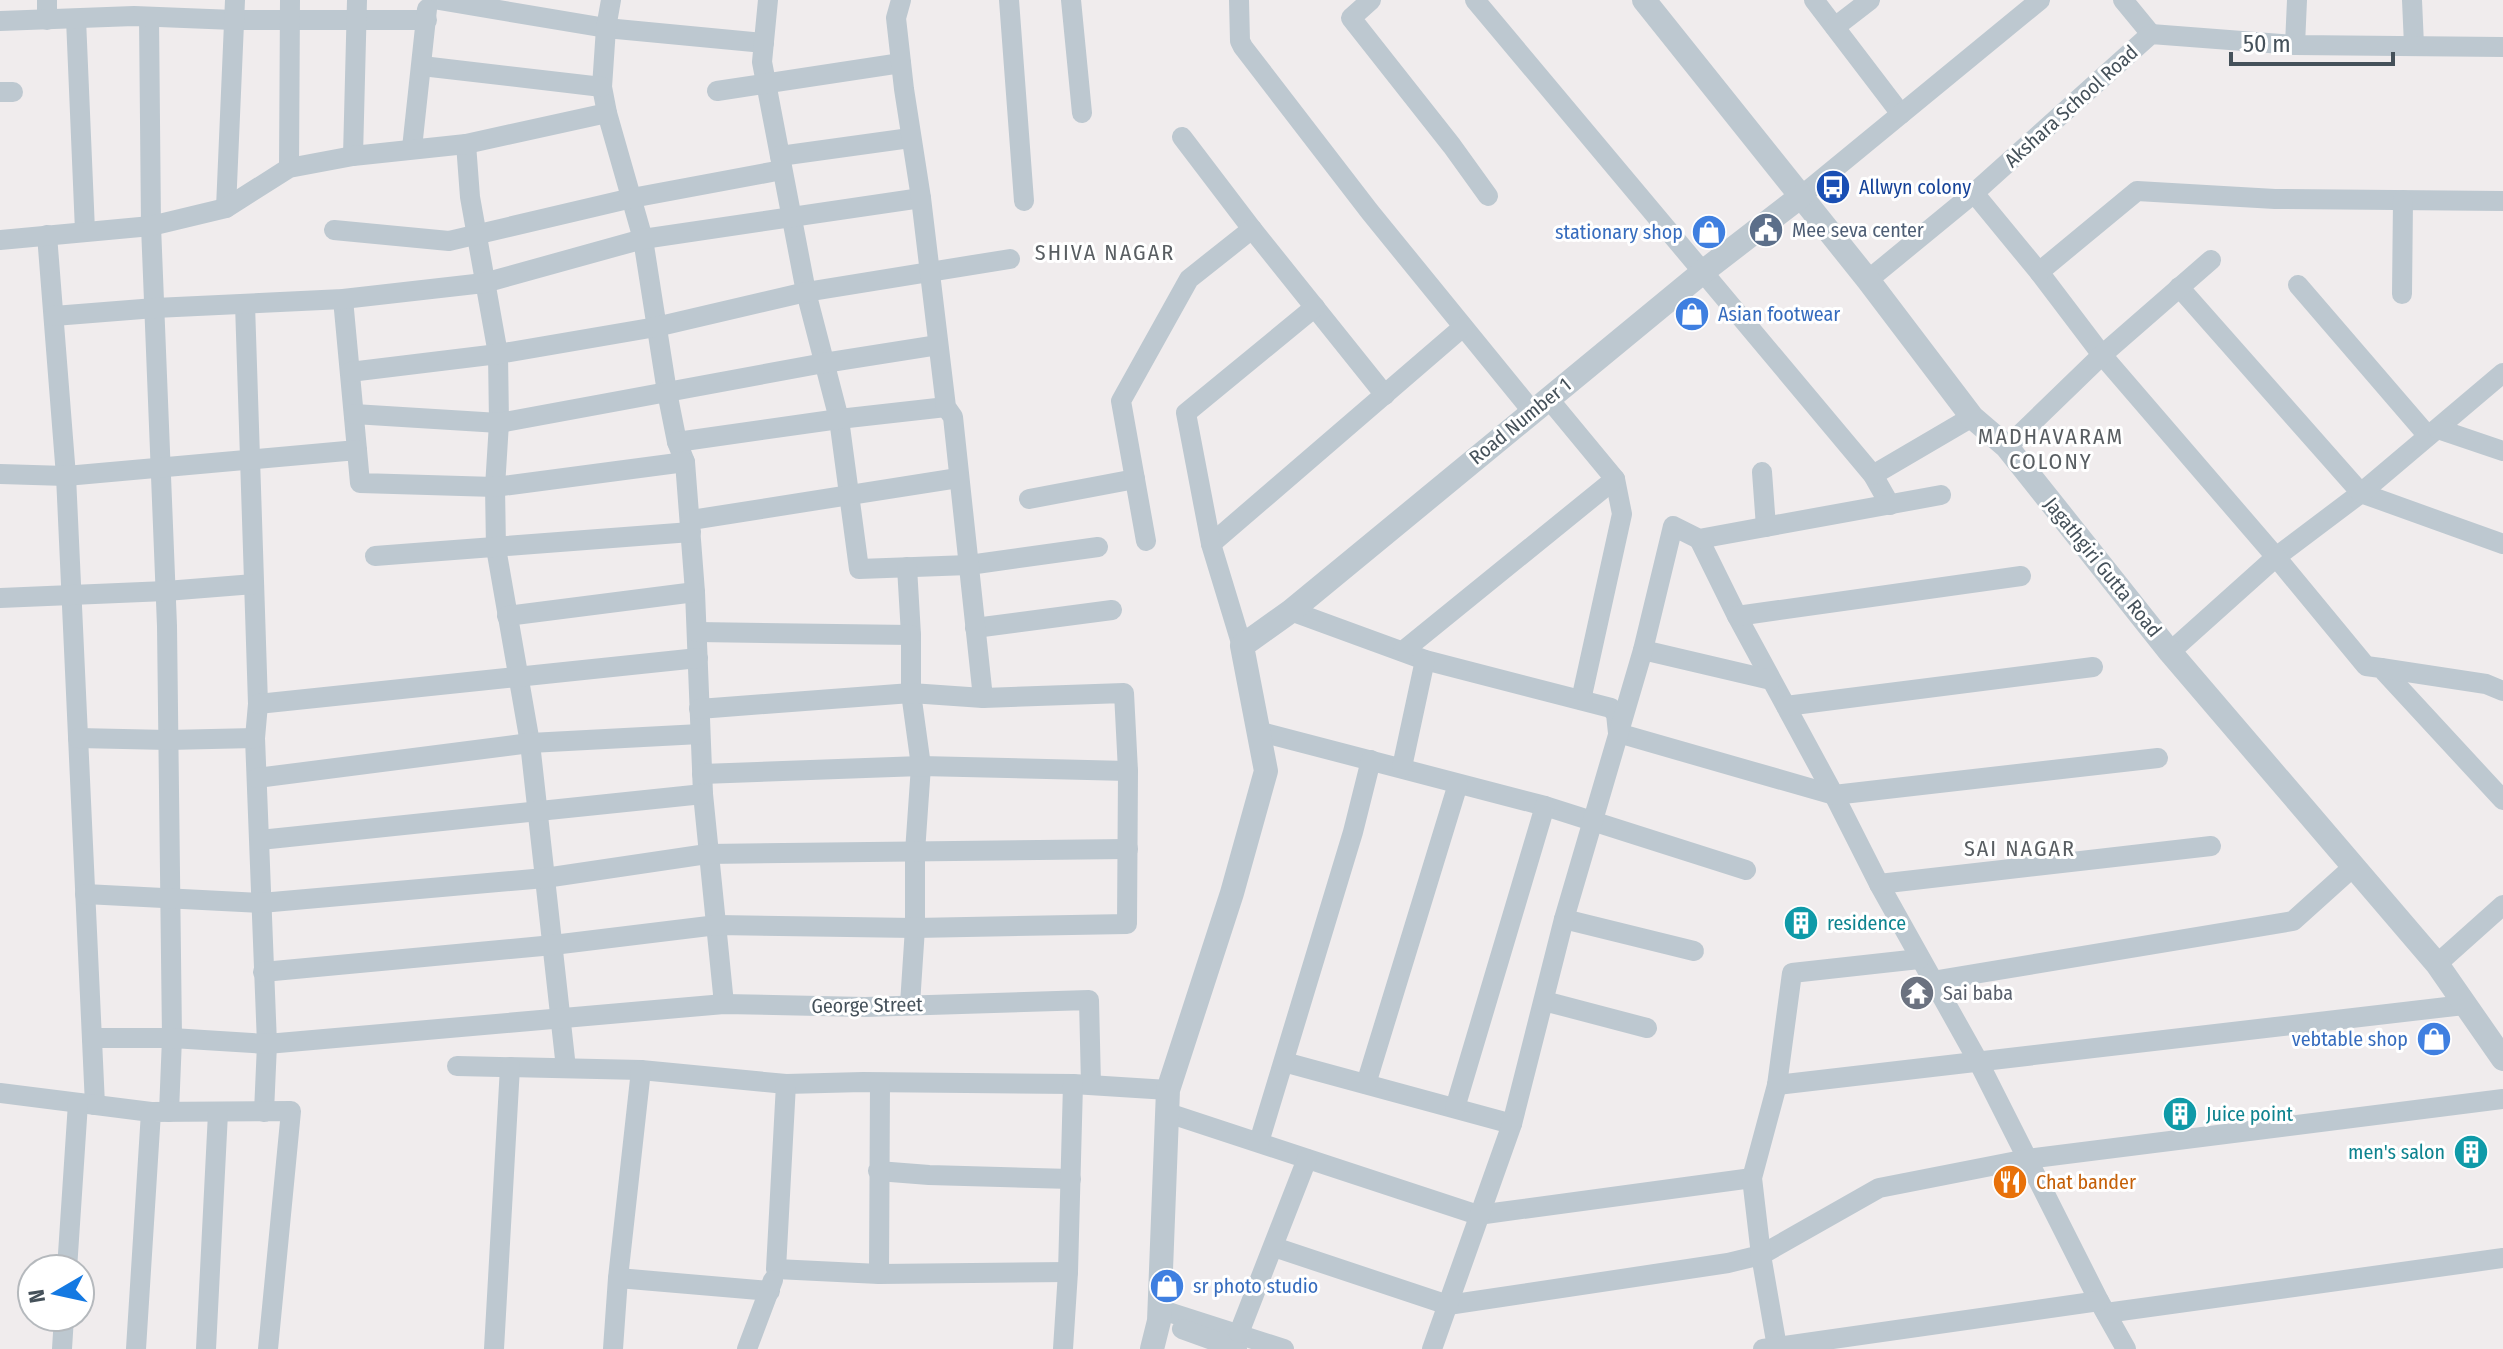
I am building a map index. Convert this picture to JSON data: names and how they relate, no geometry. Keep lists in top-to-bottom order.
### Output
{
  "streets": {
    "street": [
      "Akshara School Road",
      "Road Number 1",
      "Jagathgiri Gutta Road",
      "George Street"
    ]
  },
  "crossings": [
    ["Akshara School Road", "Jagathgiri Gutta Road"],
    ["Road Number 1", "Jagathgiri Gutta Road"]
  ],
  "districts": ["SHIVA NAGAR", "MADHAVARAM COLONY", "SAI NAGAR"],
  "places": {
    "bus stop": ["Allwyn colony"],
    "public building": ["Mee seva center"],
    "shop": [
      "stationary shop",
      "Asian footwear",
      "vebtable shop",
      "sr photo studio"
    ],
    "building": ["residence", "Juice point", "men's salon"],
    "temple": ["Sai baba"],
    "restaurant": ["Chat bander"]
  },
  "scale_bar": "50 m",
  "north": "left"
}
